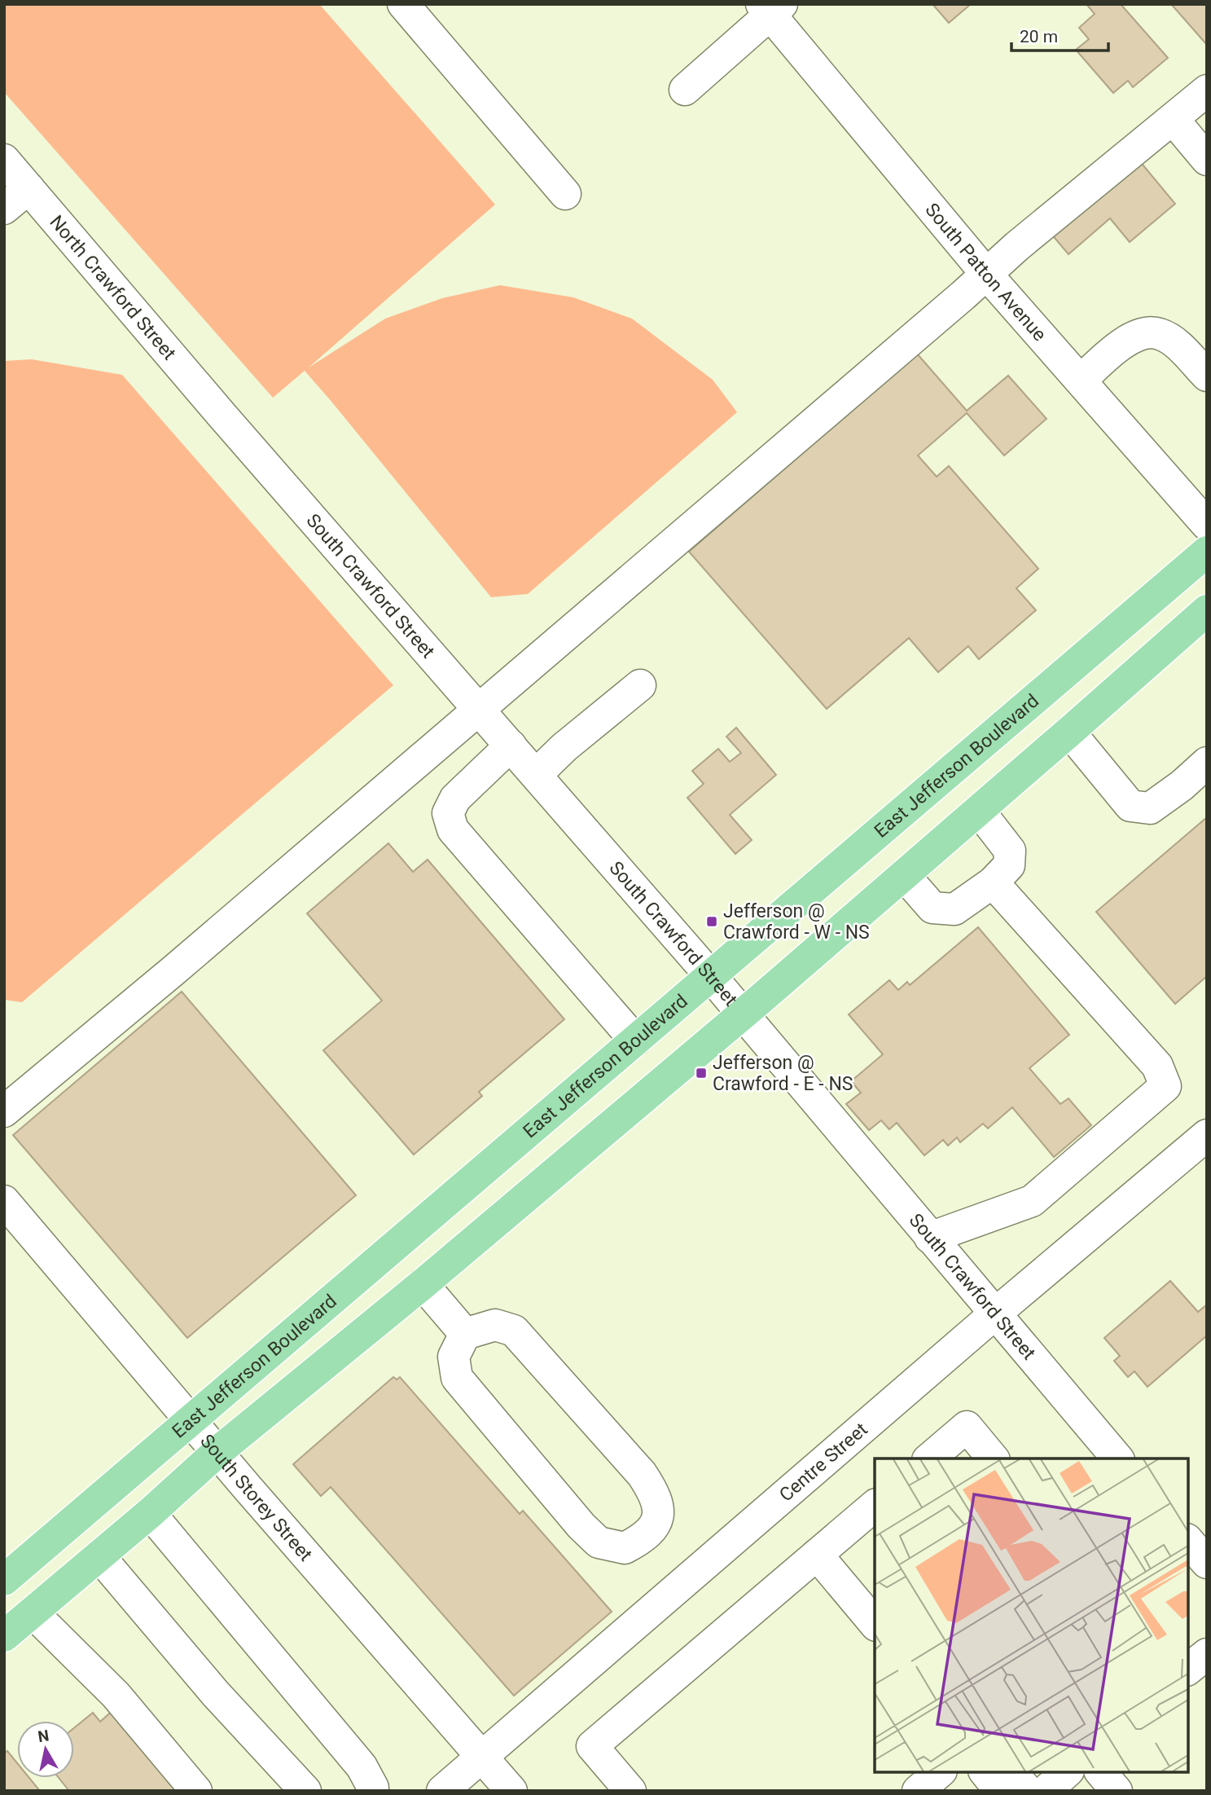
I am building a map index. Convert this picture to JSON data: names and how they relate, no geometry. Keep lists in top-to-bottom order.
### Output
{
  "streets": {
    "main road": ["East Jefferson Boulevard"],
    "street": [
      "South Patton Avenue",
      "North Crawford Street",
      "South Crawford Street",
      "Centre Street",
      "South Storey Street"
    ]
  },
  "crossings": [
    ["North Crawford Street", "South Crawford Street"],
    ["South Crawford Street", "East Jefferson Boulevard"],
    ["South Crawford Street", "Centre Street"],
    ["East Jefferson Boulevard", "South Storey Street"],
    ["Centre Street", "South Storey Street"]
  ],
  "places": {
    "transit": ["Jefferson @ Crawford - W - NS", "Jefferson @ Crawford - E - NS"]
  },
  "scale_bar": "20 m",
  "north": "top"
}
